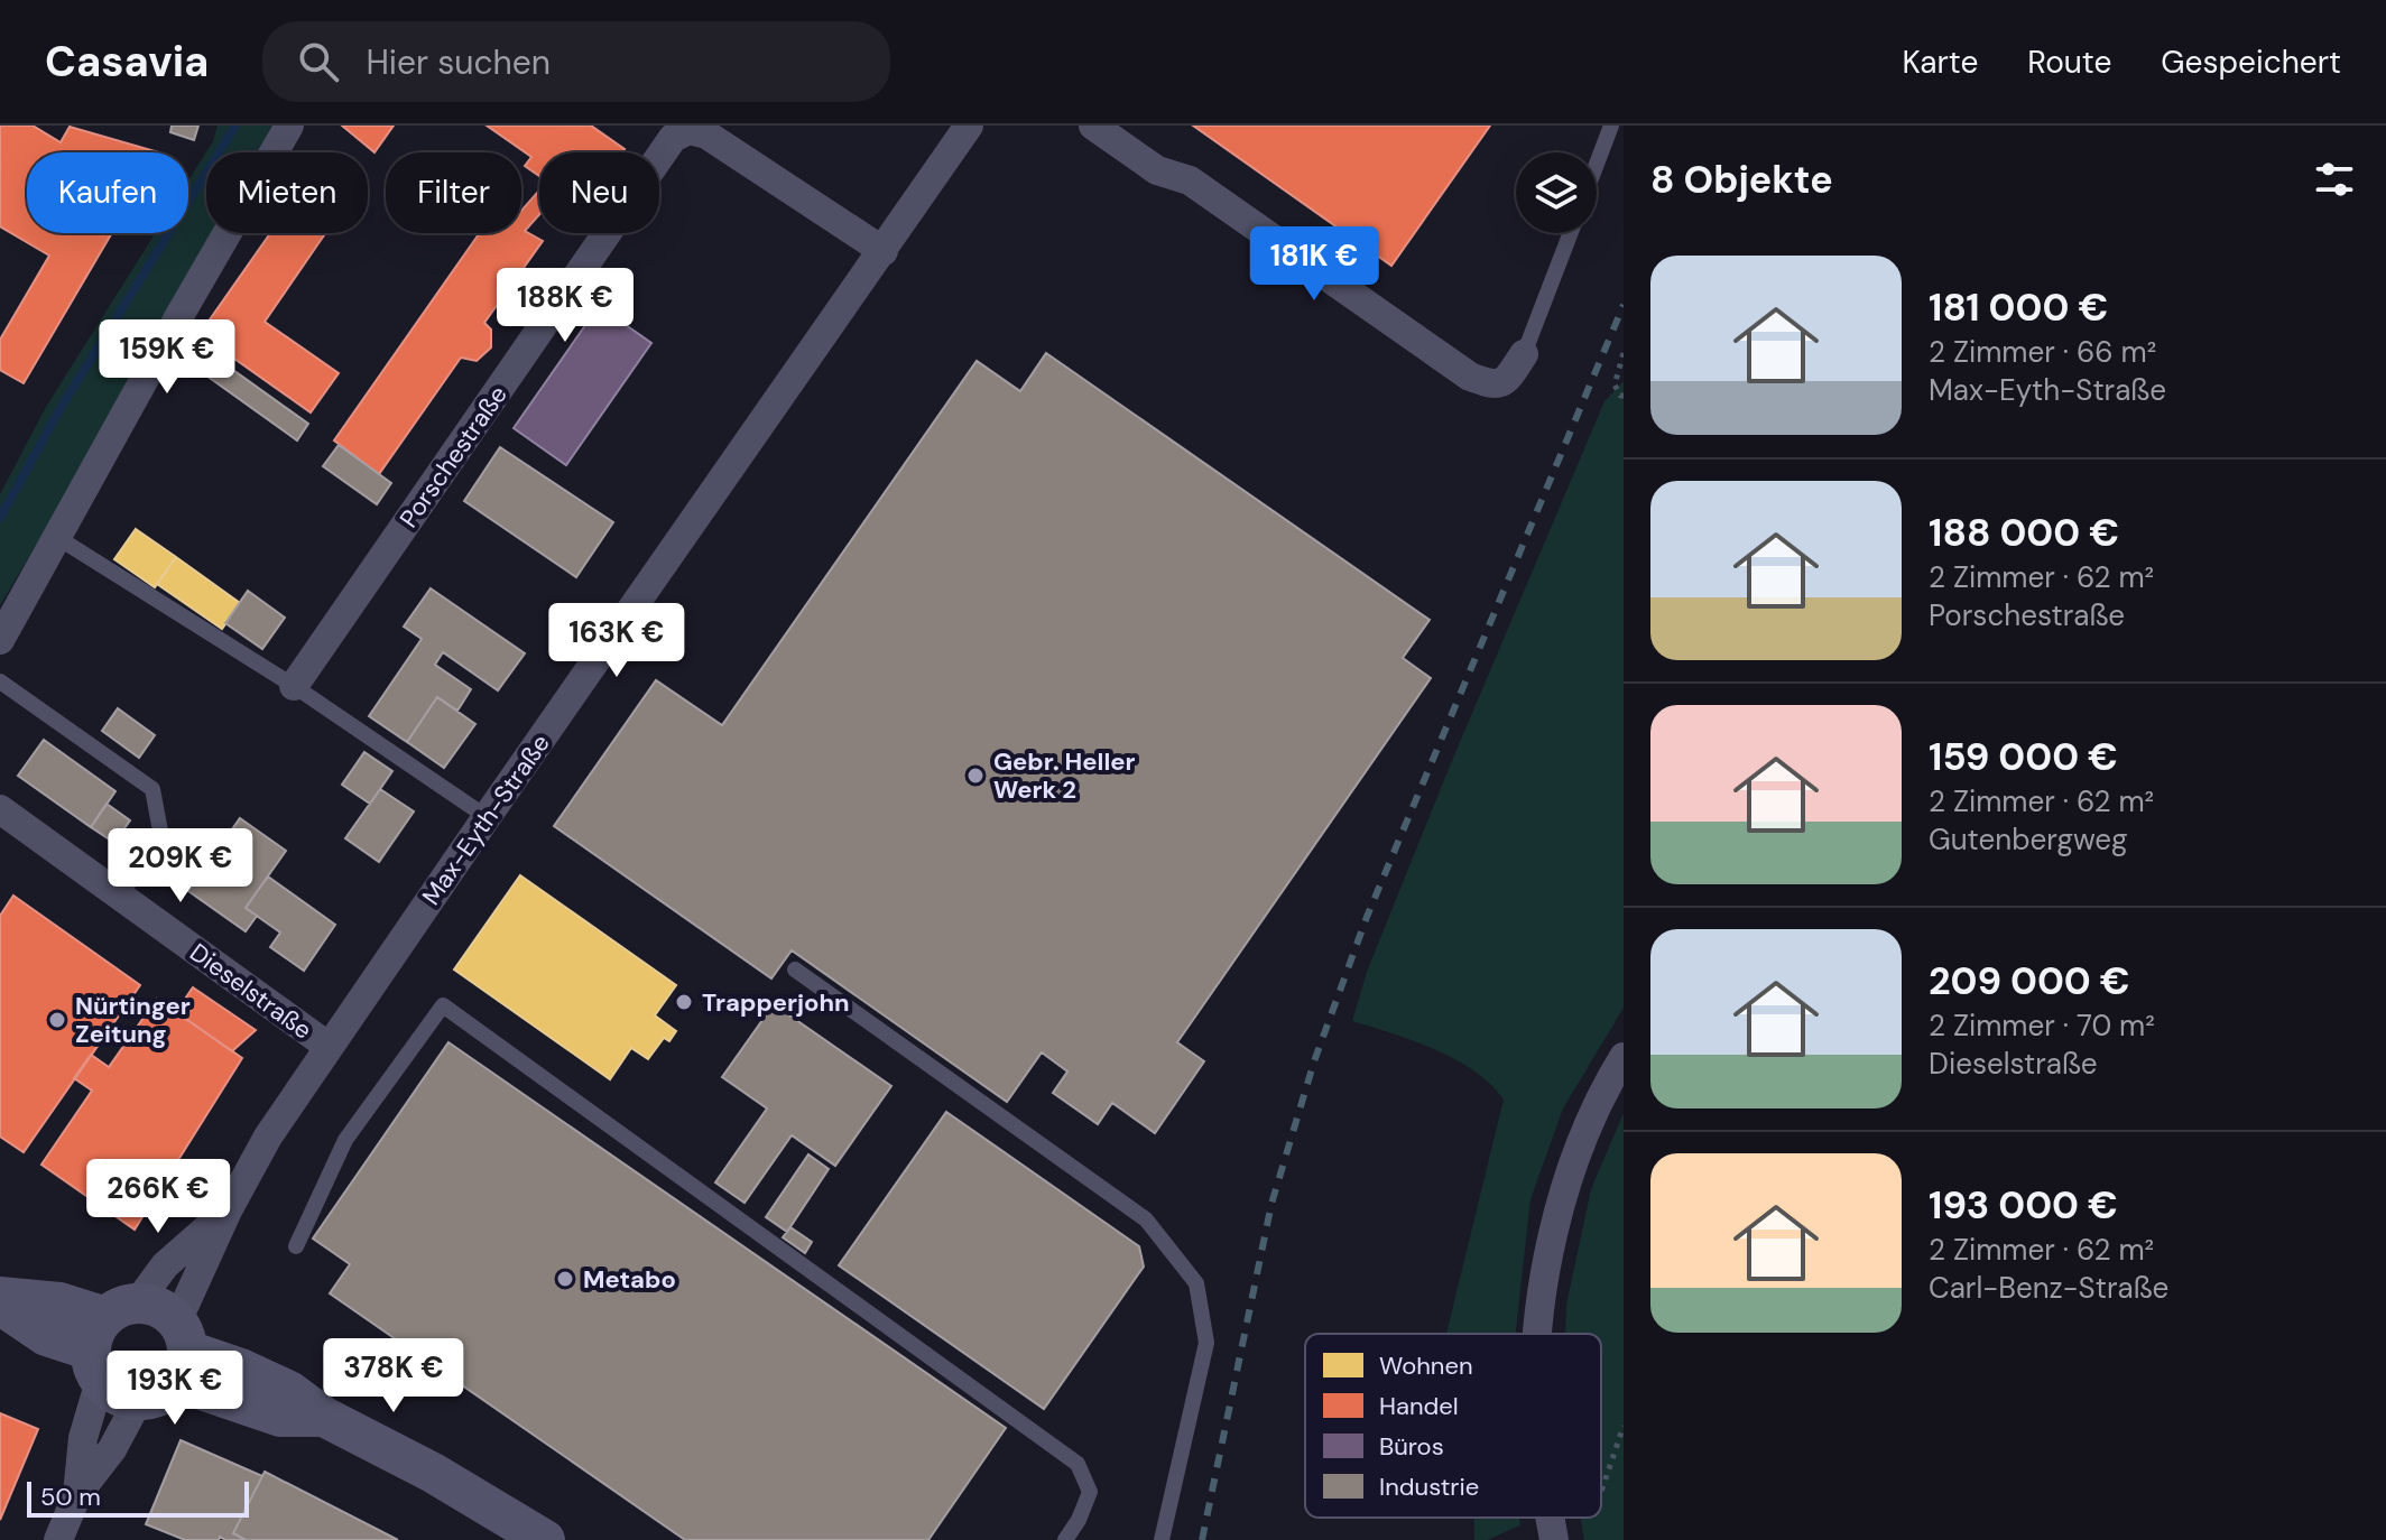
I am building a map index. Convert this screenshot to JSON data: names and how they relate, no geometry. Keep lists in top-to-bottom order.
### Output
{
  "streets": {
    "street": ["Porschestraße", "Max-Eyth-Straße", "Dieselstraße"]
  },
  "crossings": [
    ["Porschestraße", "Max-Eyth-Straße"],
    ["Max-Eyth-Straße", "Dieselstraße"]
  ],
  "places": [
    "Gebr. Heller Werk 2",
    "Trapperjohn",
    "Nürtinger Zeitung",
    "Metabo"
  ],
  "legend": [
    "Wohnen",
    "Handel",
    "Büros",
    "Industrie"
  ],
  "scale_bar": "50 m",
  "page": {
    "header": "Casavia",
    "search": "Hier suchen",
    "nav": ["Karte", "Route", "Gespeichert"],
    "heading": "8 Objekte",
    "chip": [
      "Kaufen",
      "Mieten",
      "Filter",
      "Neu"
    ],
    "price": [
      "181K €",
      "188K €",
      "159K €",
      "163K €",
      "209K €",
      "266K €",
      "378K €",
      "193K €"
    ],
    "list": [
      {
        "name": "181 000 €",
        "note": "2 Zimmer · 66 m² · Max-Eyth-Straße"
      },
      {
        "name": "188 000 €",
        "note": "2 Zimmer · 62 m² · Porschestraße"
      },
      {
        "name": "159 000 €",
        "note": "2 Zimmer · 62 m² · Gutenbergweg"
      },
      {
        "name": "209 000 €",
        "note": "2 Zimmer · 70 m² · Dieselstraße"
      },
      {
        "name": "193 000 €",
        "note": "2 Zimmer · 62 m² · Carl-Benz-Straße"
      }
    ],
    "scale": "50 m"
  }
}
